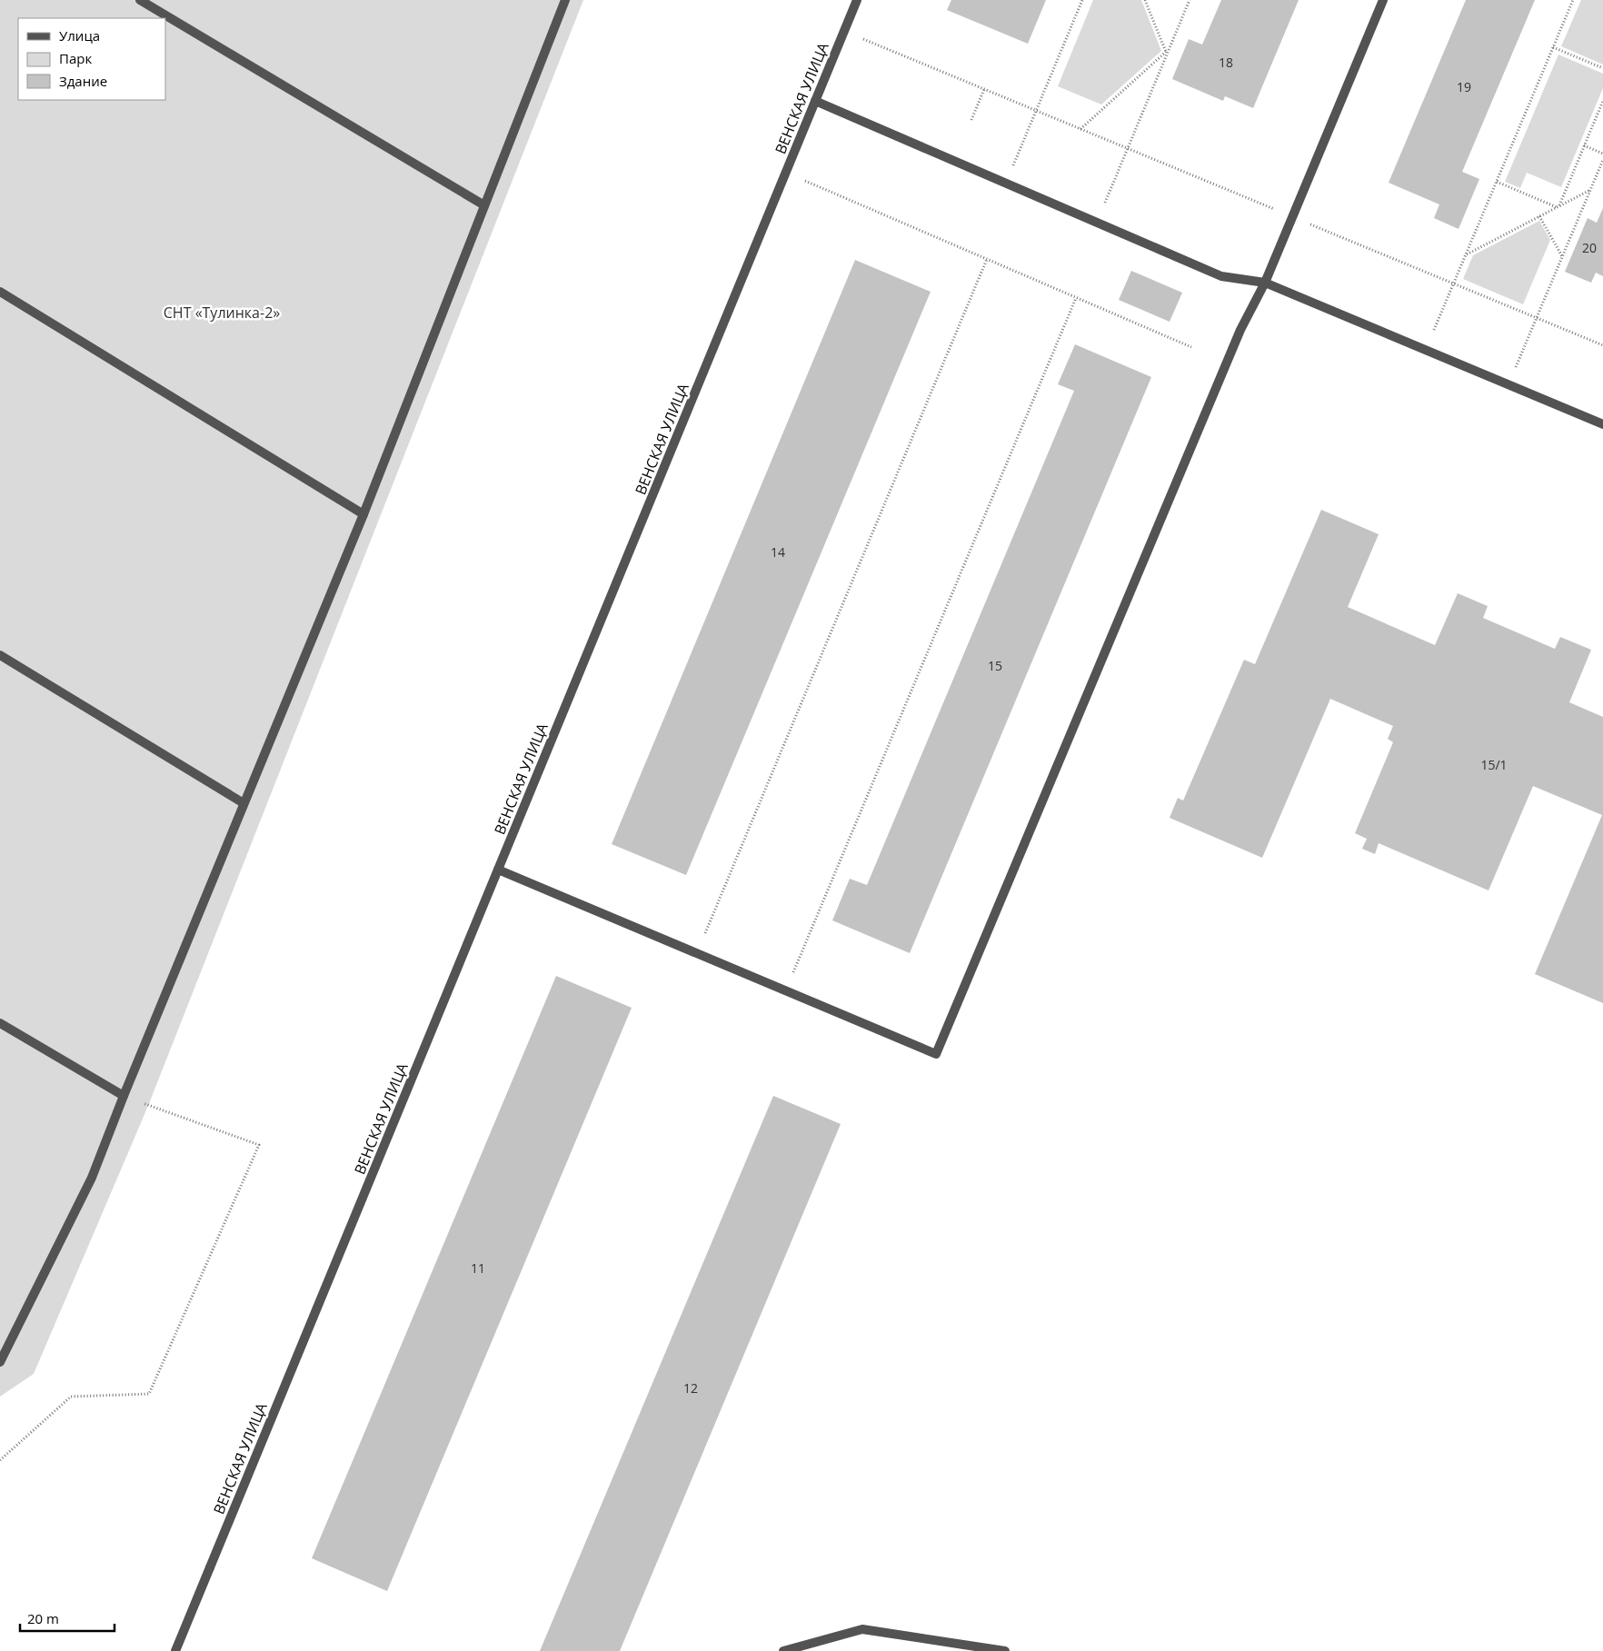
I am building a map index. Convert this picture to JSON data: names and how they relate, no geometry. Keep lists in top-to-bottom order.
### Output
{
  "streets": {
    "street": ["ВЕНСКАЯ УЛИЦА"]
  },
  "parks": ["СНТ «Тулинка-2»"],
  "house_numbers": [
    "18",
    "19",
    "20",
    "14",
    "15",
    "15/1",
    "11",
    "12"
  ],
  "legend": ["Улица", "Парк", "Здание"],
  "scale_bar": "20 m"
}
